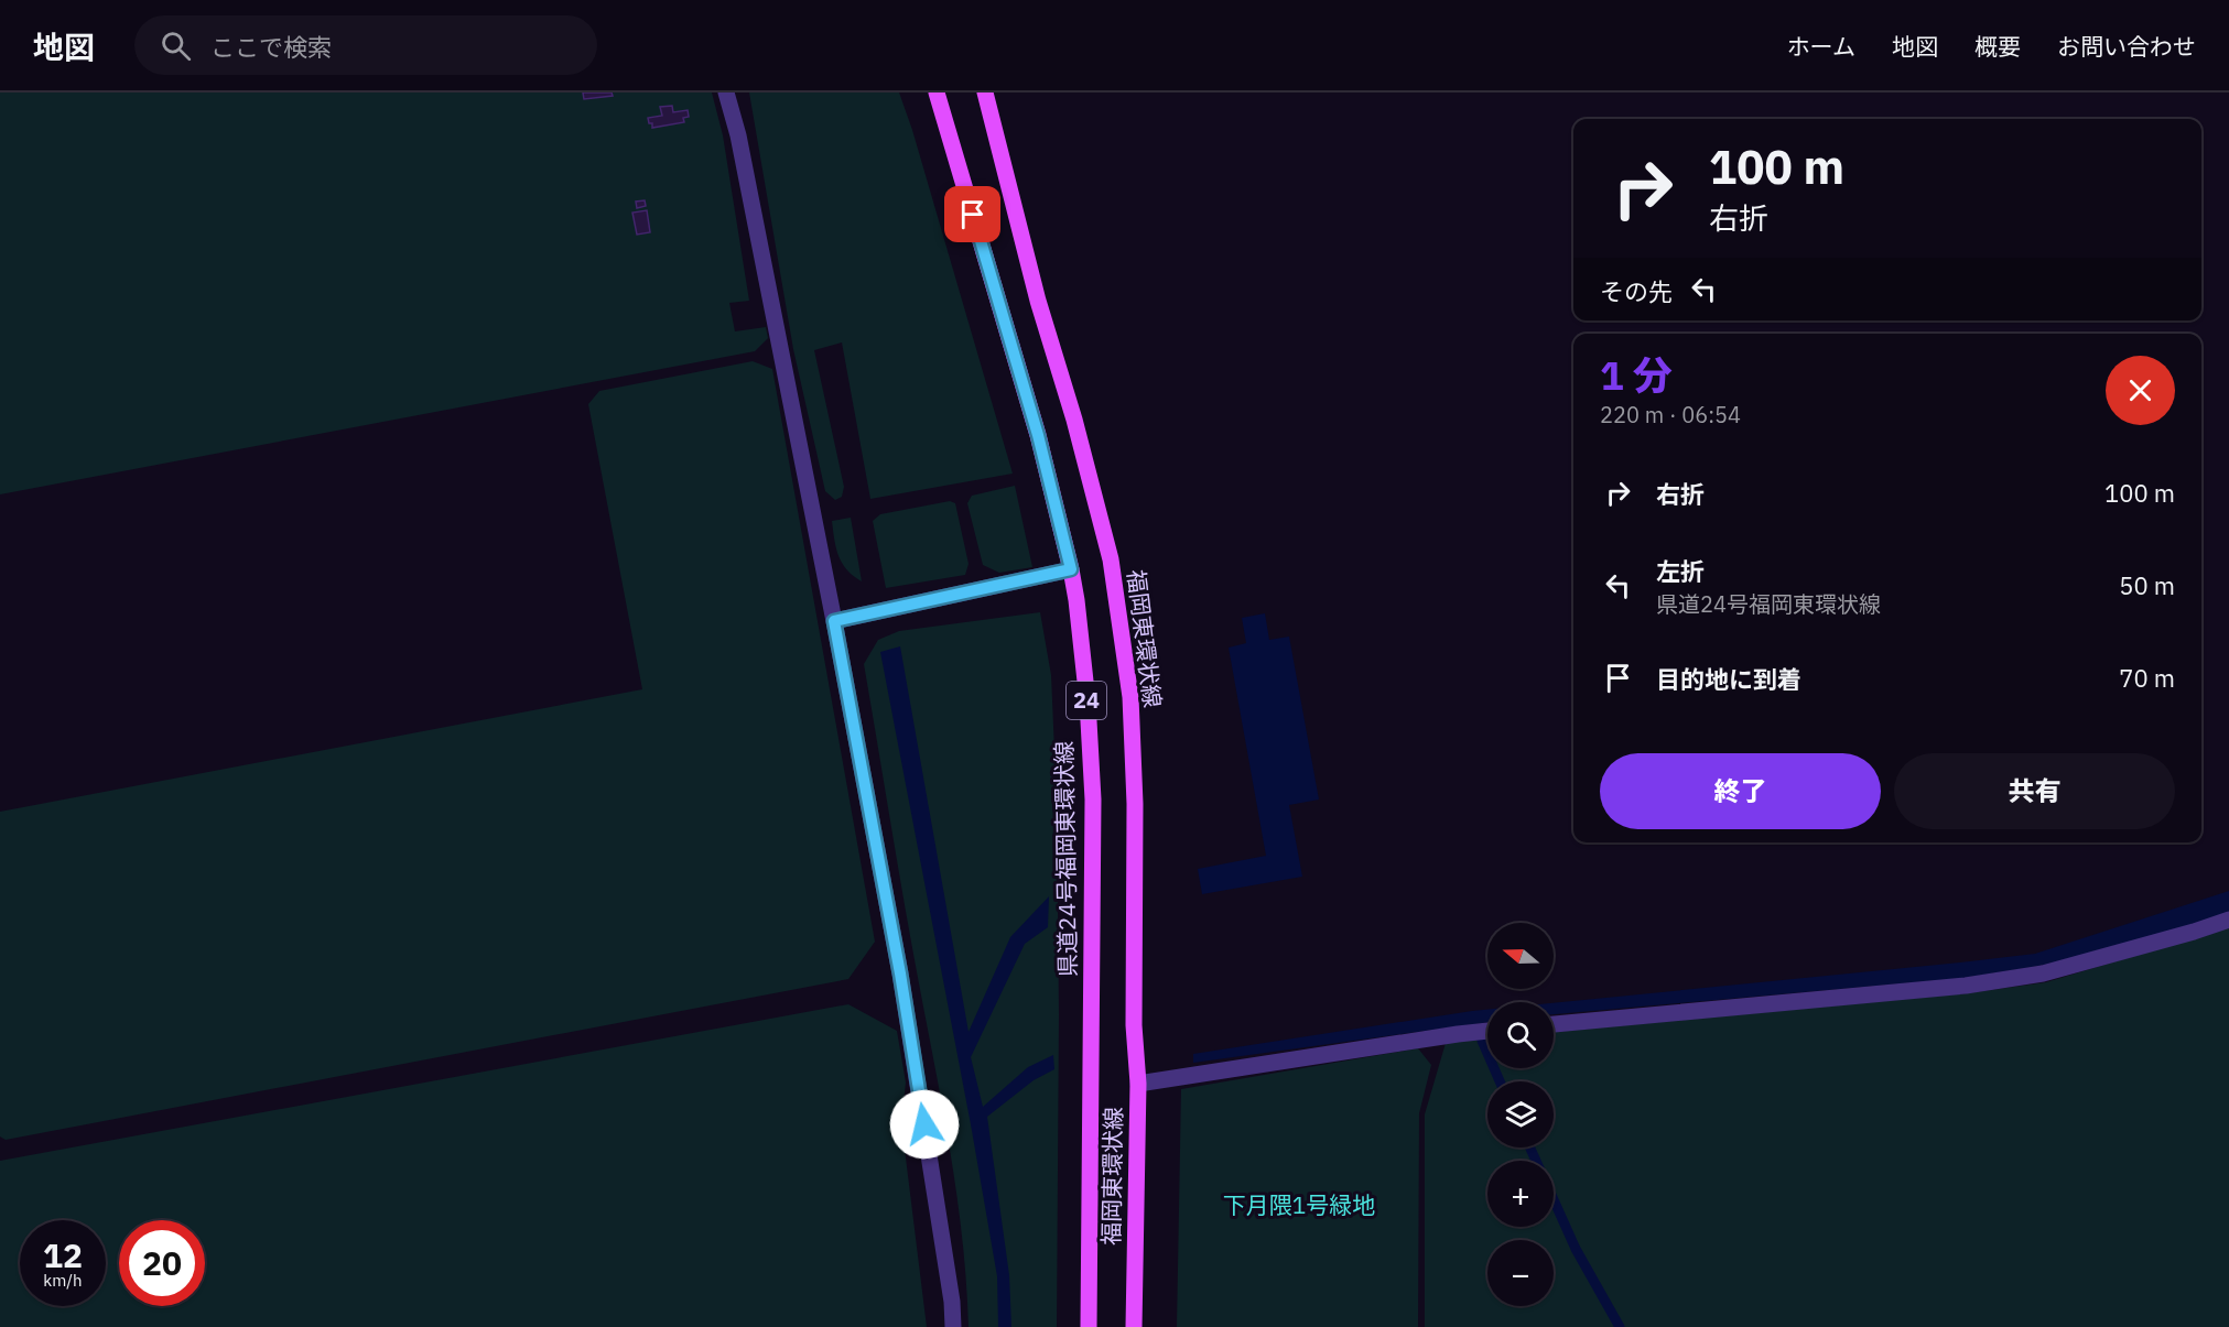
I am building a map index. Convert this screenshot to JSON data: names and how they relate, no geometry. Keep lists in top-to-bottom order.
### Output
{
  "streets": {
    "main road": ["福岡東環状線", "24", "県道24号福岡東環状線"]
  },
  "parks": ["下月隈1号緑地"],
  "north": "left",
  "page": {
    "header": "地図",
    "search": "ここで検索",
    "nav": [
      "ホーム",
      "地図",
      "概要",
      "お問い合わせ"
    ],
    "turn": ["100 m", "右折"],
    "then": "その先",
    "heading": ["1 分", "220 m · 06:54"],
    "list": [
      {
        "name": "右折",
        "value": "100 m"
      },
      {
        "name": "左折",
        "note": "県道24号福岡東環状線",
        "value": "50 m"
      },
      {
        "name": "目的地に到着",
        "value": "70 m"
      }
    ],
    "buttons": ["終了", "共有"],
    "map_buttons": ["+", "−"],
    "speed": "12 km/h",
    "limit": "20"
  }
}
